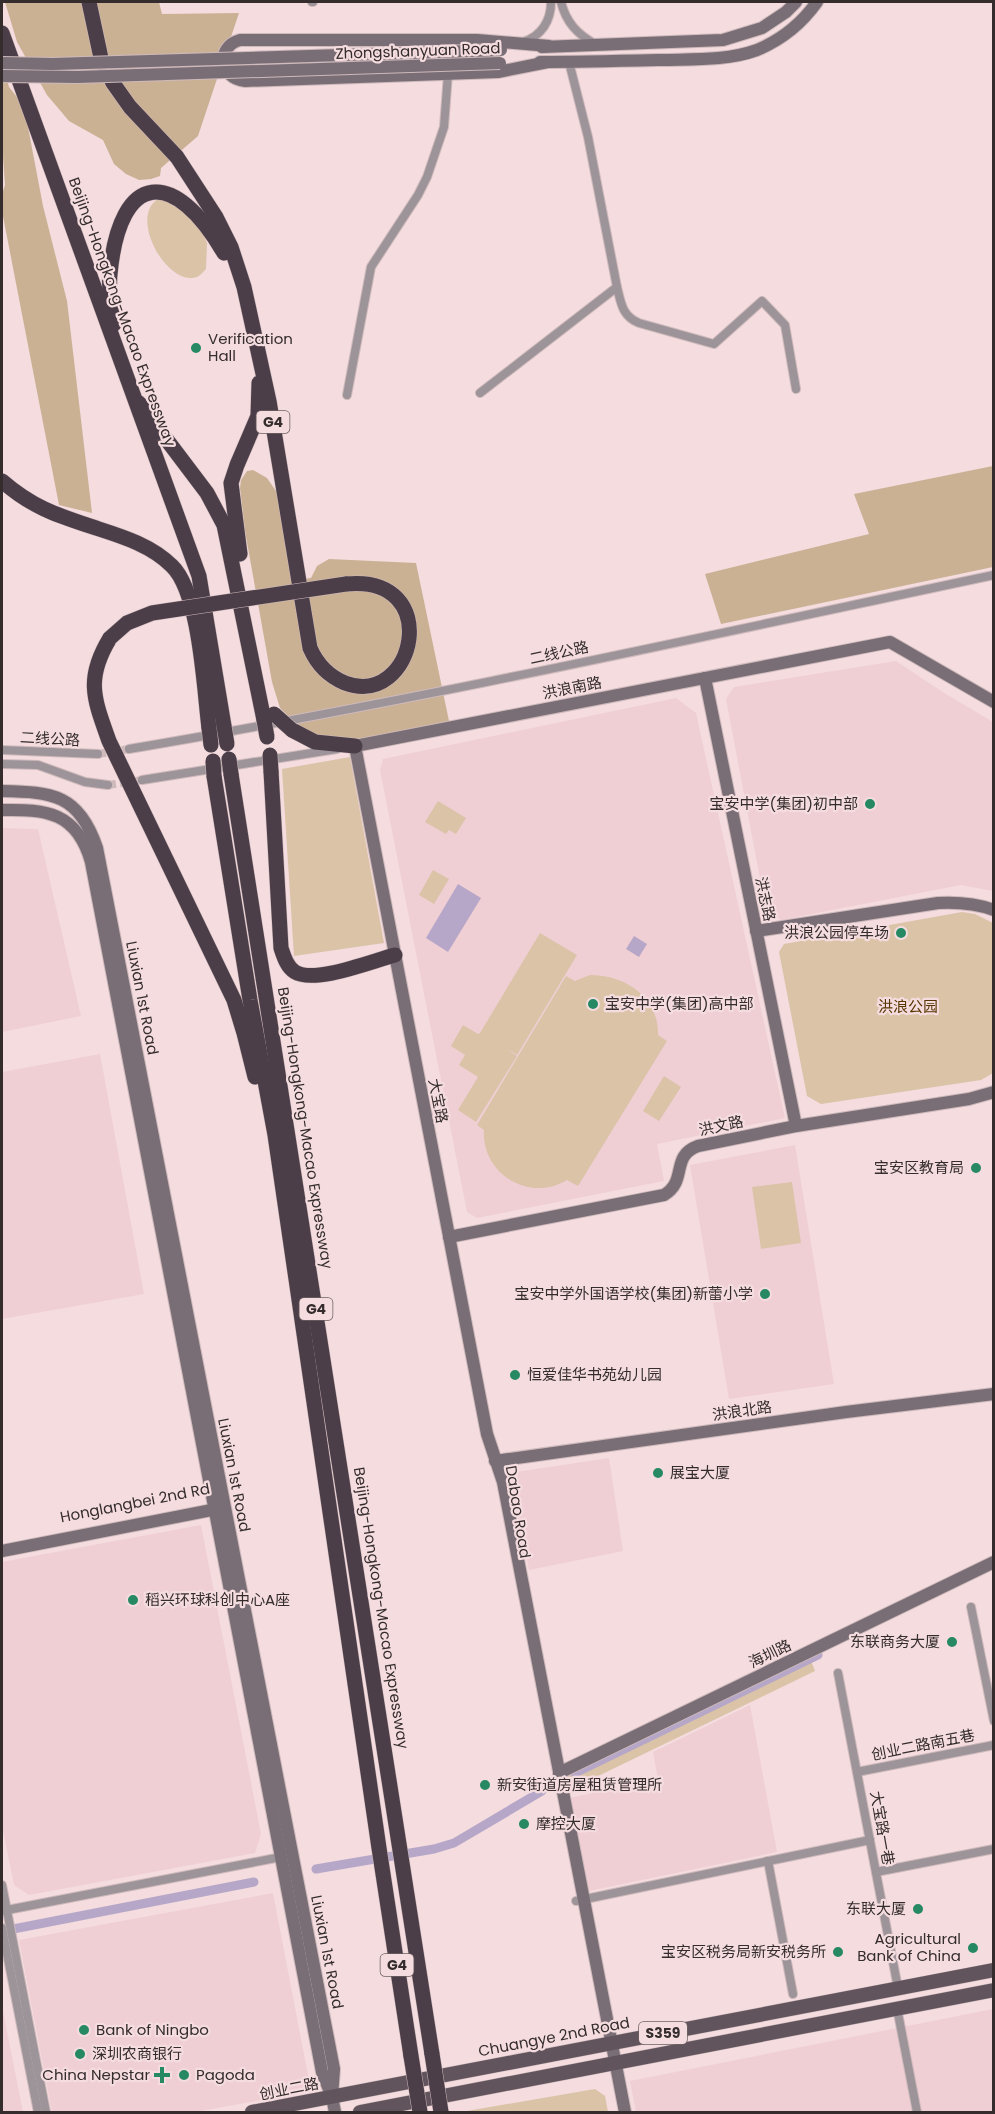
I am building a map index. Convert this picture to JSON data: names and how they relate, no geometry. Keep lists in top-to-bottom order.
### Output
{
  "streets": {
    "highway": ["Beijing-Hongkong-Macao Expressway", "G4"],
    "main road": [
      "Zhongshanyuan Road",
      "洪浪南路",
      "洪志路",
      "Liuxian 1st Road",
      "大宝路",
      "洪文路",
      "洪浪北路",
      "Honglangbei 2nd Rd",
      "Dabao Road",
      "海圳路",
      "S359",
      "Chuangye 2nd Road",
      "创业二路"
    ],
    "street": ["二线公路", "创业二路南五巷", "大宝路一巷"]
  },
  "crossings": [
    ["Beijing-Hongkong-Macao Expressway", "G4"],
    ["洪浪南路", "洪志路"],
    ["洪浪南路", "大宝路"],
    ["洪志路", "洪文路"],
    ["Liuxian 1st Road", "Honglangbei 2nd Rd"],
    ["Liuxian 1st Road", "Chuangye 2nd Road"],
    ["Liuxian 1st Road", "创业二路"],
    ["大宝路", "洪文路"],
    ["大宝路", "洪浪北路"],
    ["大宝路", "Dabao Road"],
    ["洪浪北路", "Dabao Road"],
    ["Dabao Road", "海圳路"],
    ["Dabao Road", "S359"],
    ["Dabao Road", "Chuangye 2nd Road"],
    ["创业二路南五巷", "大宝路一巷"],
    ["大宝路一巷", "Chuangye 2nd Road"],
    ["Chuangye 2nd Road", "创业二路"]
  ],
  "parks": ["洪浪公园"],
  "places": {
    "other": [
      "Verification Hall",
      "宝安中学(集团)初中部",
      "洪浪公园停车场",
      "宝安中学(集团)高中部",
      "宝安区教育局",
      "宝安中学外国语学校(集团)新蕾小学",
      "恒爱佳华书苑幼儿园",
      "展宝大厦",
      "稻兴环球科创中心A座",
      "东联商务大厦",
      "新安街道房屋租赁管理所",
      "摩控大厦",
      "东联大厦",
      "Agricultural Bank of China",
      "宝安区税务局新安税务所",
      "Bank of Ningbo",
      "深圳农商银行",
      "Pagoda"
    ],
    "health": ["China Nepstar"]
  }
}
